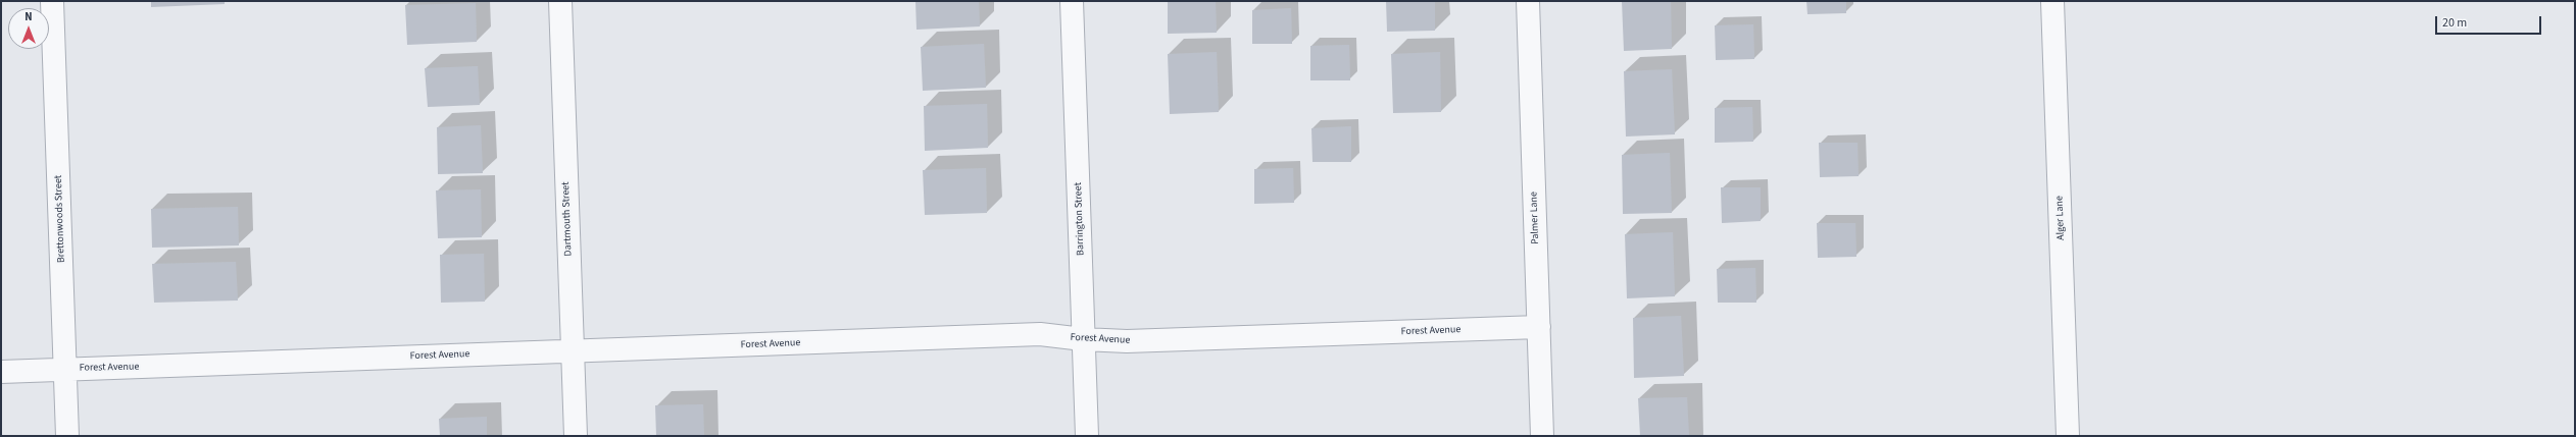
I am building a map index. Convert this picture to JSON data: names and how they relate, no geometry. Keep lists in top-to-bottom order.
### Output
{
  "streets": {
    "street": [
      "Palmer Lane",
      "Alger Lane",
      "Brettonwoods Street",
      "Dartmouth Street",
      "Barrington Street",
      "Forest Avenue"
    ]
  },
  "crossings": [
    ["Palmer Lane", "Forest Avenue"],
    ["Brettonwoods Street", "Forest Avenue"],
    ["Dartmouth Street", "Forest Avenue"],
    ["Barrington Street", "Forest Avenue"]
  ],
  "scale_bar": "20 m",
  "north": "top"
}
